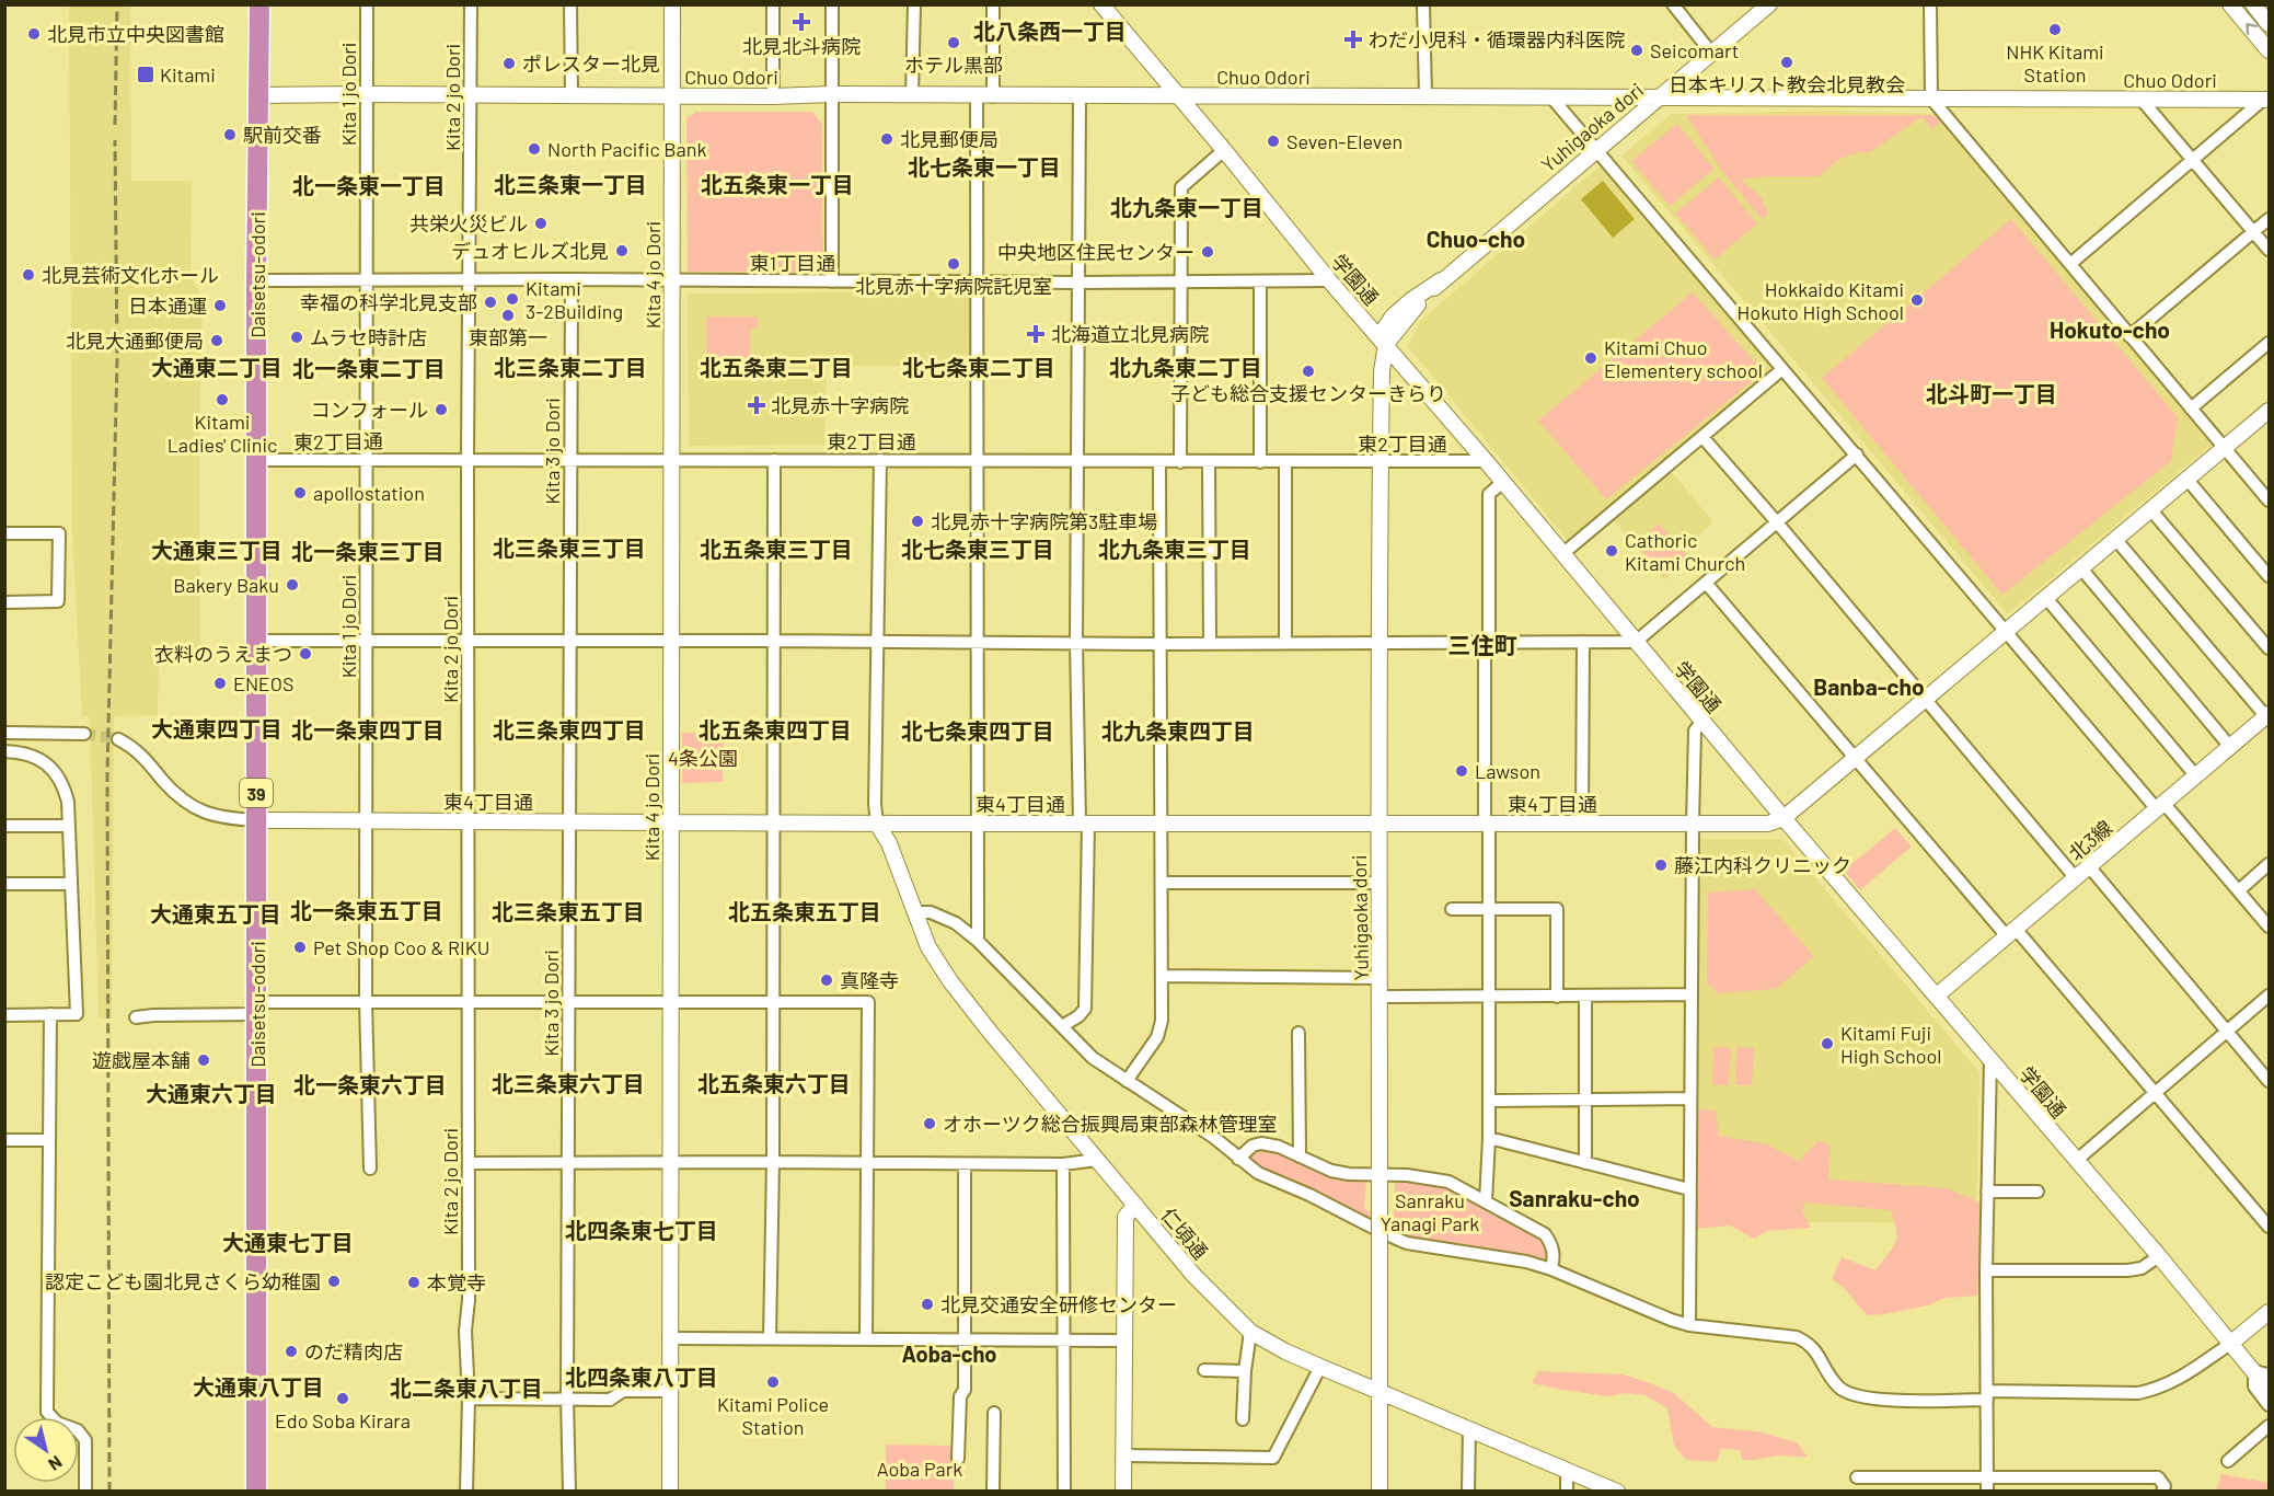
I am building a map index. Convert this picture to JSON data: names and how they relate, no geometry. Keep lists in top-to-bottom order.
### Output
{
  "streets": {
    "highway": ["Daisetsu-odori", "39"],
    "street": [
      "Chuo Odori",
      "Kita 1 jo Dori",
      "Kita 2 jo Dori",
      "Yuhigaoka dori",
      "東1丁目通",
      "Kita 4 jo Dori",
      "学園通",
      "東2丁目通",
      "Kita 3 jo Dori",
      "東4丁目通",
      "北3線",
      "仁頃通"
    ]
  },
  "crossings": [
    ["Chuo Odori", "Kita 1 jo Dori"],
    ["Chuo Odori", "Kita 2 jo Dori"],
    ["Chuo Odori", "Yuhigaoka dori"],
    ["Chuo Odori", "Daisetsu-odori"],
    ["Chuo Odori", "Kita 4 jo Dori"],
    ["Chuo Odori", "学園通"],
    ["Kita 1 jo Dori", "東1丁目通"],
    ["Kita 1 jo Dori", "東2丁目通"],
    ["Kita 1 jo Dori", "東4丁目通"],
    ["Kita 2 jo Dori", "東1丁目通"],
    ["Kita 2 jo Dori", "東2丁目通"],
    ["Kita 2 jo Dori", "東4丁目通"],
    ["Yuhigaoka dori", "学園通"],
    ["Yuhigaoka dori", "東2丁目通"],
    ["Yuhigaoka dori", "東4丁目通"],
    ["Yuhigaoka dori", "仁頃通"],
    ["東1丁目通", "Daisetsu-odori"],
    ["東1丁目通", "Kita 4 jo Dori"],
    ["東1丁目通", "学園通"],
    ["東1丁目通", "Kita 3 jo Dori"],
    ["Daisetsu-odori", "東2丁目通"],
    ["Daisetsu-odori", "東4丁目通"],
    ["Kita 4 jo Dori", "東2丁目通"],
    ["Kita 4 jo Dori", "東4丁目通"],
    ["学園通", "東2丁目通"],
    ["学園通", "東4丁目通"],
    ["学園通", "北3線"],
    ["東2丁目通", "Kita 3 jo Dori"],
    ["Kita 3 jo Dori", "東4丁目通"],
    ["東4丁目通", "仁頃通"]
  ],
  "districts": [
    "北八条西一丁目",
    "北七条東一丁目",
    "北三条東一丁目",
    "北五条東一丁目",
    "北一条東一丁目",
    "北九条東一丁目",
    "Chuo-cho",
    "Hokuto-cho",
    "大通東二丁目",
    "北三条東二丁目",
    "北五条東二丁目",
    "北七条東二丁目",
    "北九条東二丁目",
    "北一条東二丁目",
    "北斗町一丁目",
    "北三条東三丁目",
    "北五条東三丁目",
    "北七条東三丁目",
    "北九条東三丁目",
    "大通東三丁目",
    "北一条東三丁目",
    "三住町",
    "Banba-cho",
    "大通東四丁目",
    "北一条東四丁目",
    "北三条東四丁目",
    "北五条東四丁目",
    "北七条東四丁目",
    "北九条東四丁目",
    "北一条東五丁目",
    "北三条東五丁目",
    "北五条東五丁目",
    "大通東五丁目",
    "北三条東六丁目",
    "北五条東六丁目",
    "北一条東六丁目",
    "大通東六丁目",
    "Sanraku-cho",
    "北四条東七丁目",
    "大通東七丁目",
    "Aoba-cho",
    "北四条東八丁目",
    "大通東八丁目",
    "北二条東八丁目"
  ],
  "parks": ["4条公園", "Sanraku Yanagi Park", "Aoba Park"],
  "places": {
    "health": [
      "北見北斗病院",
      "わだ小児科・循環器内科医院",
      "北海道立北見病院",
      "北見赤十字病院"
    ],
    "other": [
      "NHK Kitami Station",
      "北見市立中央図書館",
      "ホテル黒部",
      "Seicomart",
      "日本キリスト教会北見教会",
      "ポレスター北見",
      "駅前交番",
      "北見郵便局",
      "Seven-Eleven",
      "North Pacific Bank",
      "共栄火災ビル",
      "デュオヒルズ北見",
      "中央地区住民センター",
      "北見赤十字病院託児室",
      "北見芸術文化ホール",
      "Kitami 3-2Building",
      "Hokkaido Kitami Hokuto High School",
      "幸福の科学北見支部",
      "日本通運",
      "東部第一",
      "ムラセ時計店",
      "北見大通郵便局",
      "Kitami Chuo Elementery school",
      "子ども総合支援センターきらり",
      "Kitami Ladies' Clinic",
      "コンフォール",
      "apollostation",
      "北見赤十字病院第3駐車場",
      "Cathoric Kitami Church",
      "Bakery Baku",
      "衣料のうえまつ",
      "ENEOS",
      "Lawson",
      "藤江内科クリニック",
      "Pet Shop Coo & RIKU",
      "真隆寺",
      "Kitami Fuji High School",
      "遊戯屋本舗",
      "オホーツク総合振興局東部森林管理室",
      "認定こども園北見さくら幼稚園",
      "本覚寺",
      "北見交通安全研修センター",
      "のだ精肉店",
      "Kitami Police Station",
      "Edo Soba Kirara"
    ],
    "transit": ["Kitami"]
  },
  "north": "bottom right"
}
